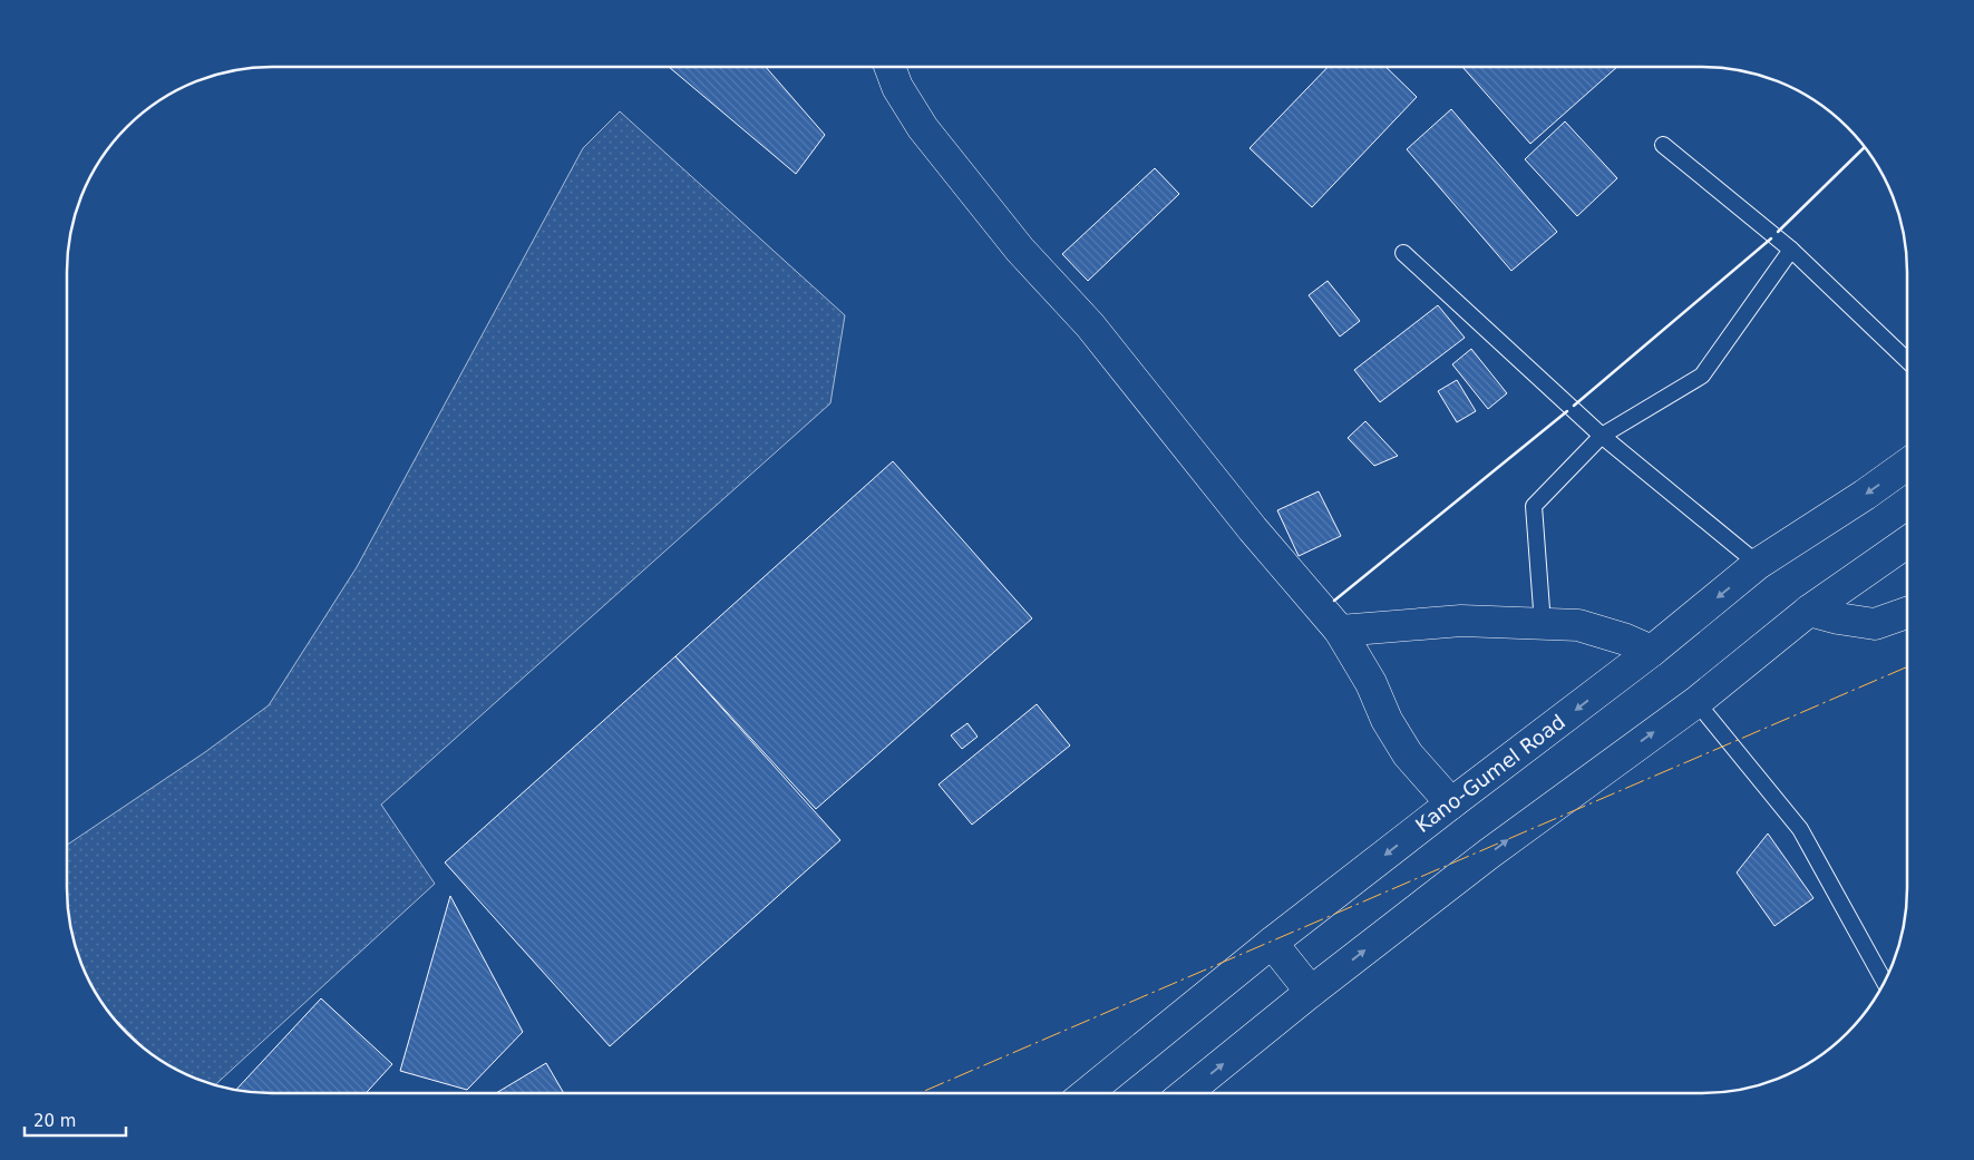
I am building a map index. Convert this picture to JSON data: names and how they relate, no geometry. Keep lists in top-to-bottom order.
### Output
{
  "streets": {
    "main road": ["Kano-Gumel Road"]
  },
  "scale_bar": "20 m"
}
